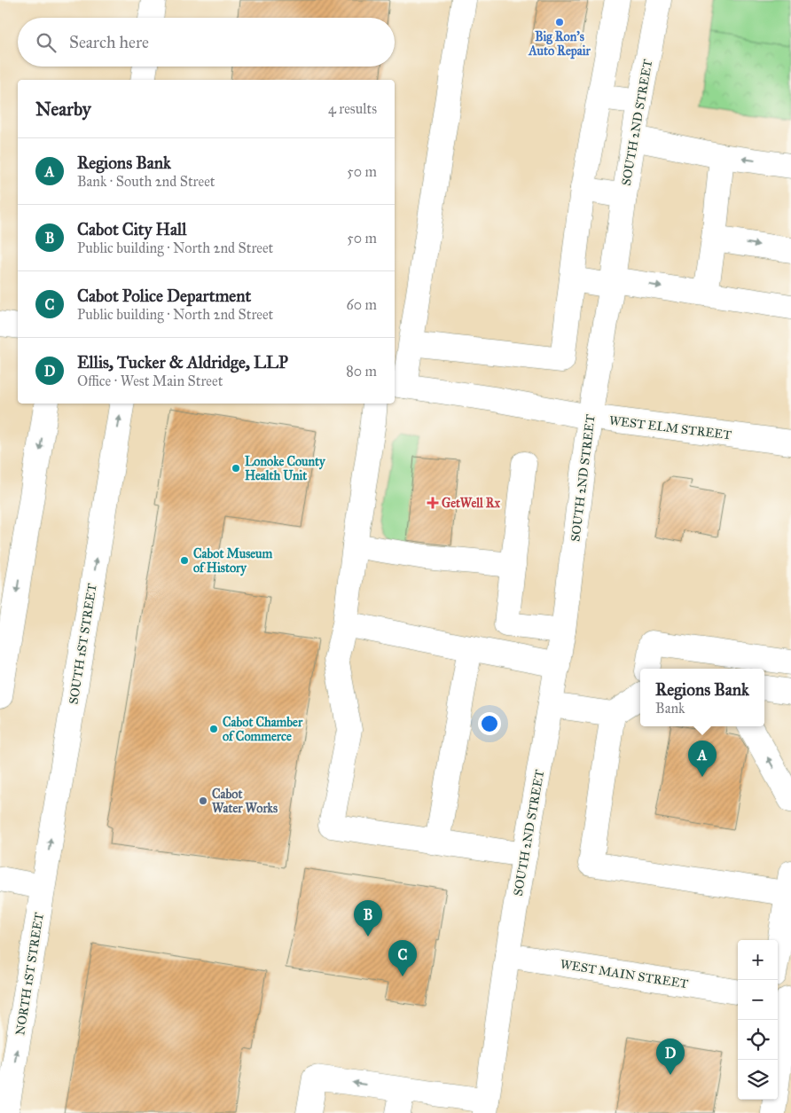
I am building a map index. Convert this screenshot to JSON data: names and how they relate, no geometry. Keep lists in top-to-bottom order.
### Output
{
  "streets": {
    "street": [
      "SOUTH 2ND STREET",
      "WEST ELM STREET",
      "SOUTH 1ST STREET",
      "NORTH 1ST STREET",
      "WEST MAIN STREET"
    ]
  },
  "crossings": [
    ["SOUTH 2ND STREET", "WEST ELM STREET"],
    ["SOUTH 2ND STREET", "WEST MAIN STREET"],
    ["SOUTH 1ST STREET", "NORTH 1ST STREET"]
  ],
  "one_way": ["NORTH 1ST STREET"],
  "places": {
    "other": [
      "Big Ron's Auto Repair",
      "Lonoke County Health Unit",
      "Cabot Museum of History",
      "Cabot Chamber of Commerce",
      "Cabot Water Works"
    ],
    "health": ["GetWell Rx"]
  },
  "page": {
    "search": "Search here",
    "heading": ["Nearby", "4 results"],
    "list": [
      {
        "mark": "A",
        "name": "Regions Bank",
        "note": "Bank · South 2nd Street",
        "value": "50 m"
      },
      {
        "mark": "B",
        "name": "Cabot City Hall",
        "note": "Public building · North 2nd Street",
        "value": "50 m"
      },
      {
        "mark": "C",
        "name": "Cabot Police Department",
        "note": "Public building · North 2nd Street",
        "value": "60 m"
      },
      {
        "mark": "D",
        "name": "Ellis, Tucker & Aldridge, LLP",
        "note": "Office · West Main Street",
        "value": "80 m"
      }
    ],
    "popup": ["Regions Bank", "Bank"],
    "pins": [
      "A",
      "B",
      "C",
      "D"
    ],
    "map_buttons": ["+", "−"]
  }
}
